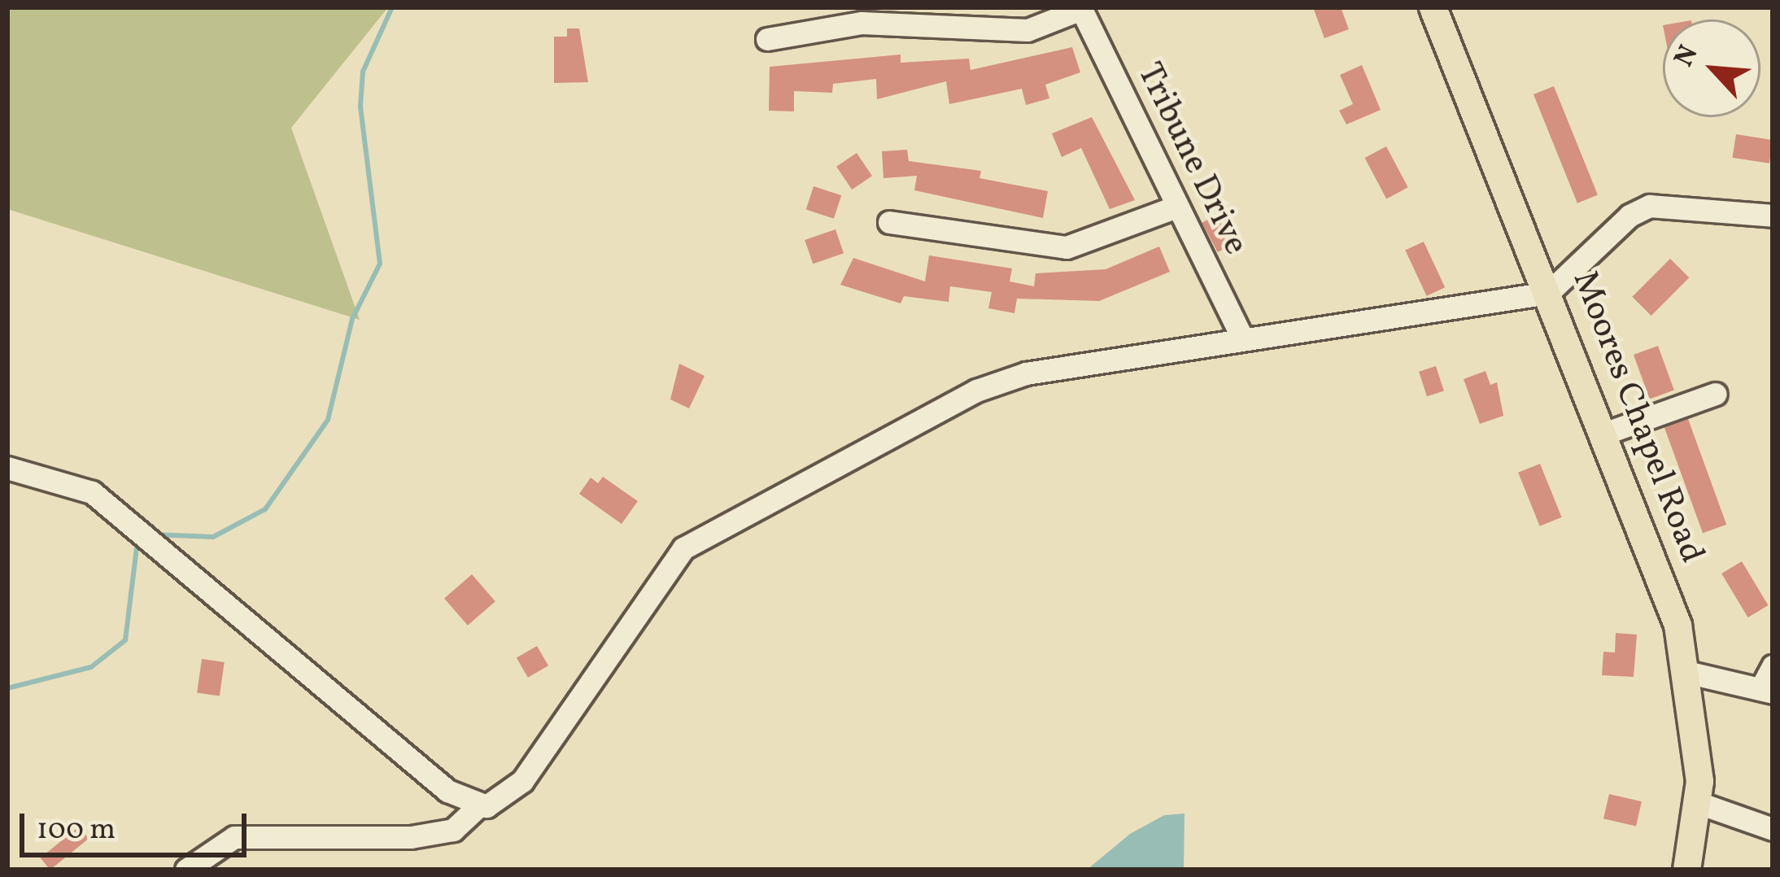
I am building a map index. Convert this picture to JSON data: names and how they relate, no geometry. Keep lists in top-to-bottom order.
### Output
{
  "streets": {
    "main road": ["Moores Chapel Road"],
    "street": ["Tribune Drive"]
  },
  "scale_bar": "100 m",
  "north": "top left"
}
